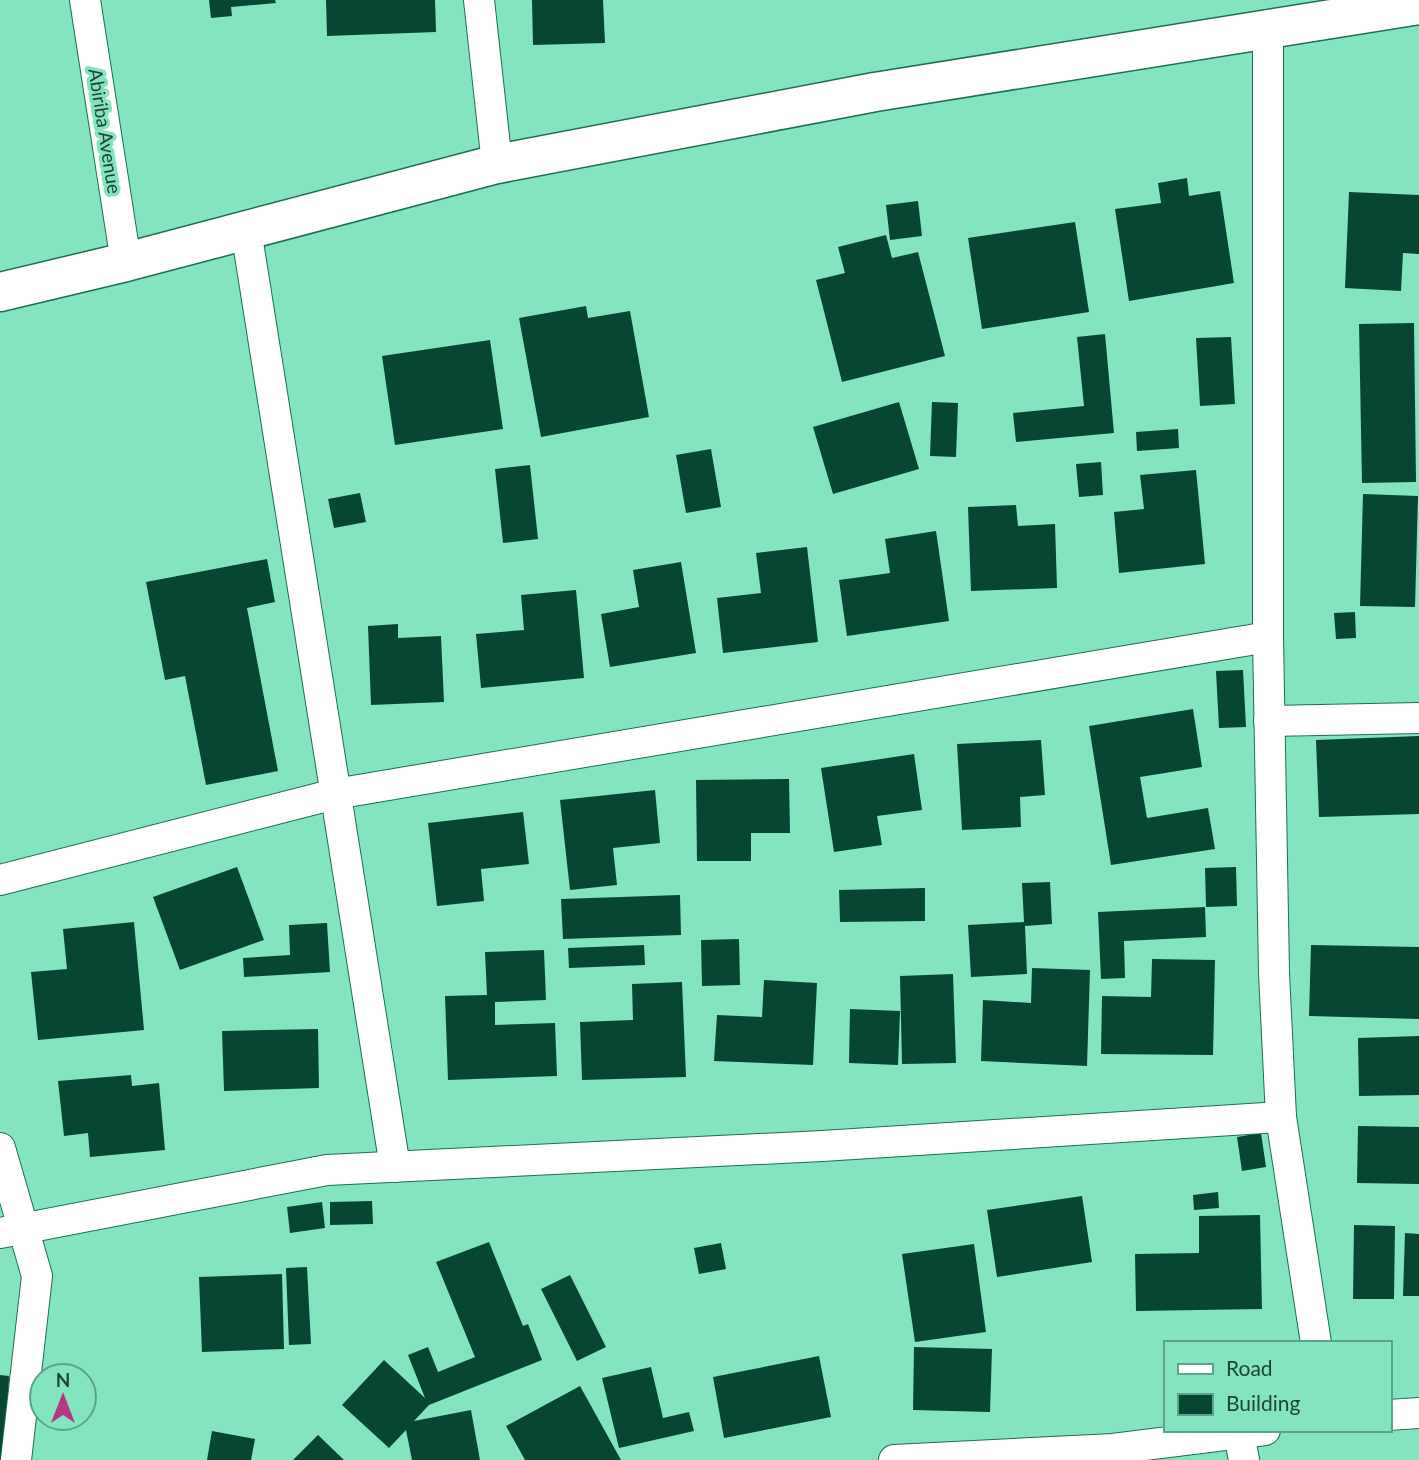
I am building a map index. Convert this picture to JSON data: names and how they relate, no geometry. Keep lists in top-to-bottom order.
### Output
{
  "streets": {
    "street": ["Abiriba Avenue"]
  },
  "legend": ["Road", "Building"],
  "north": "top"
}
